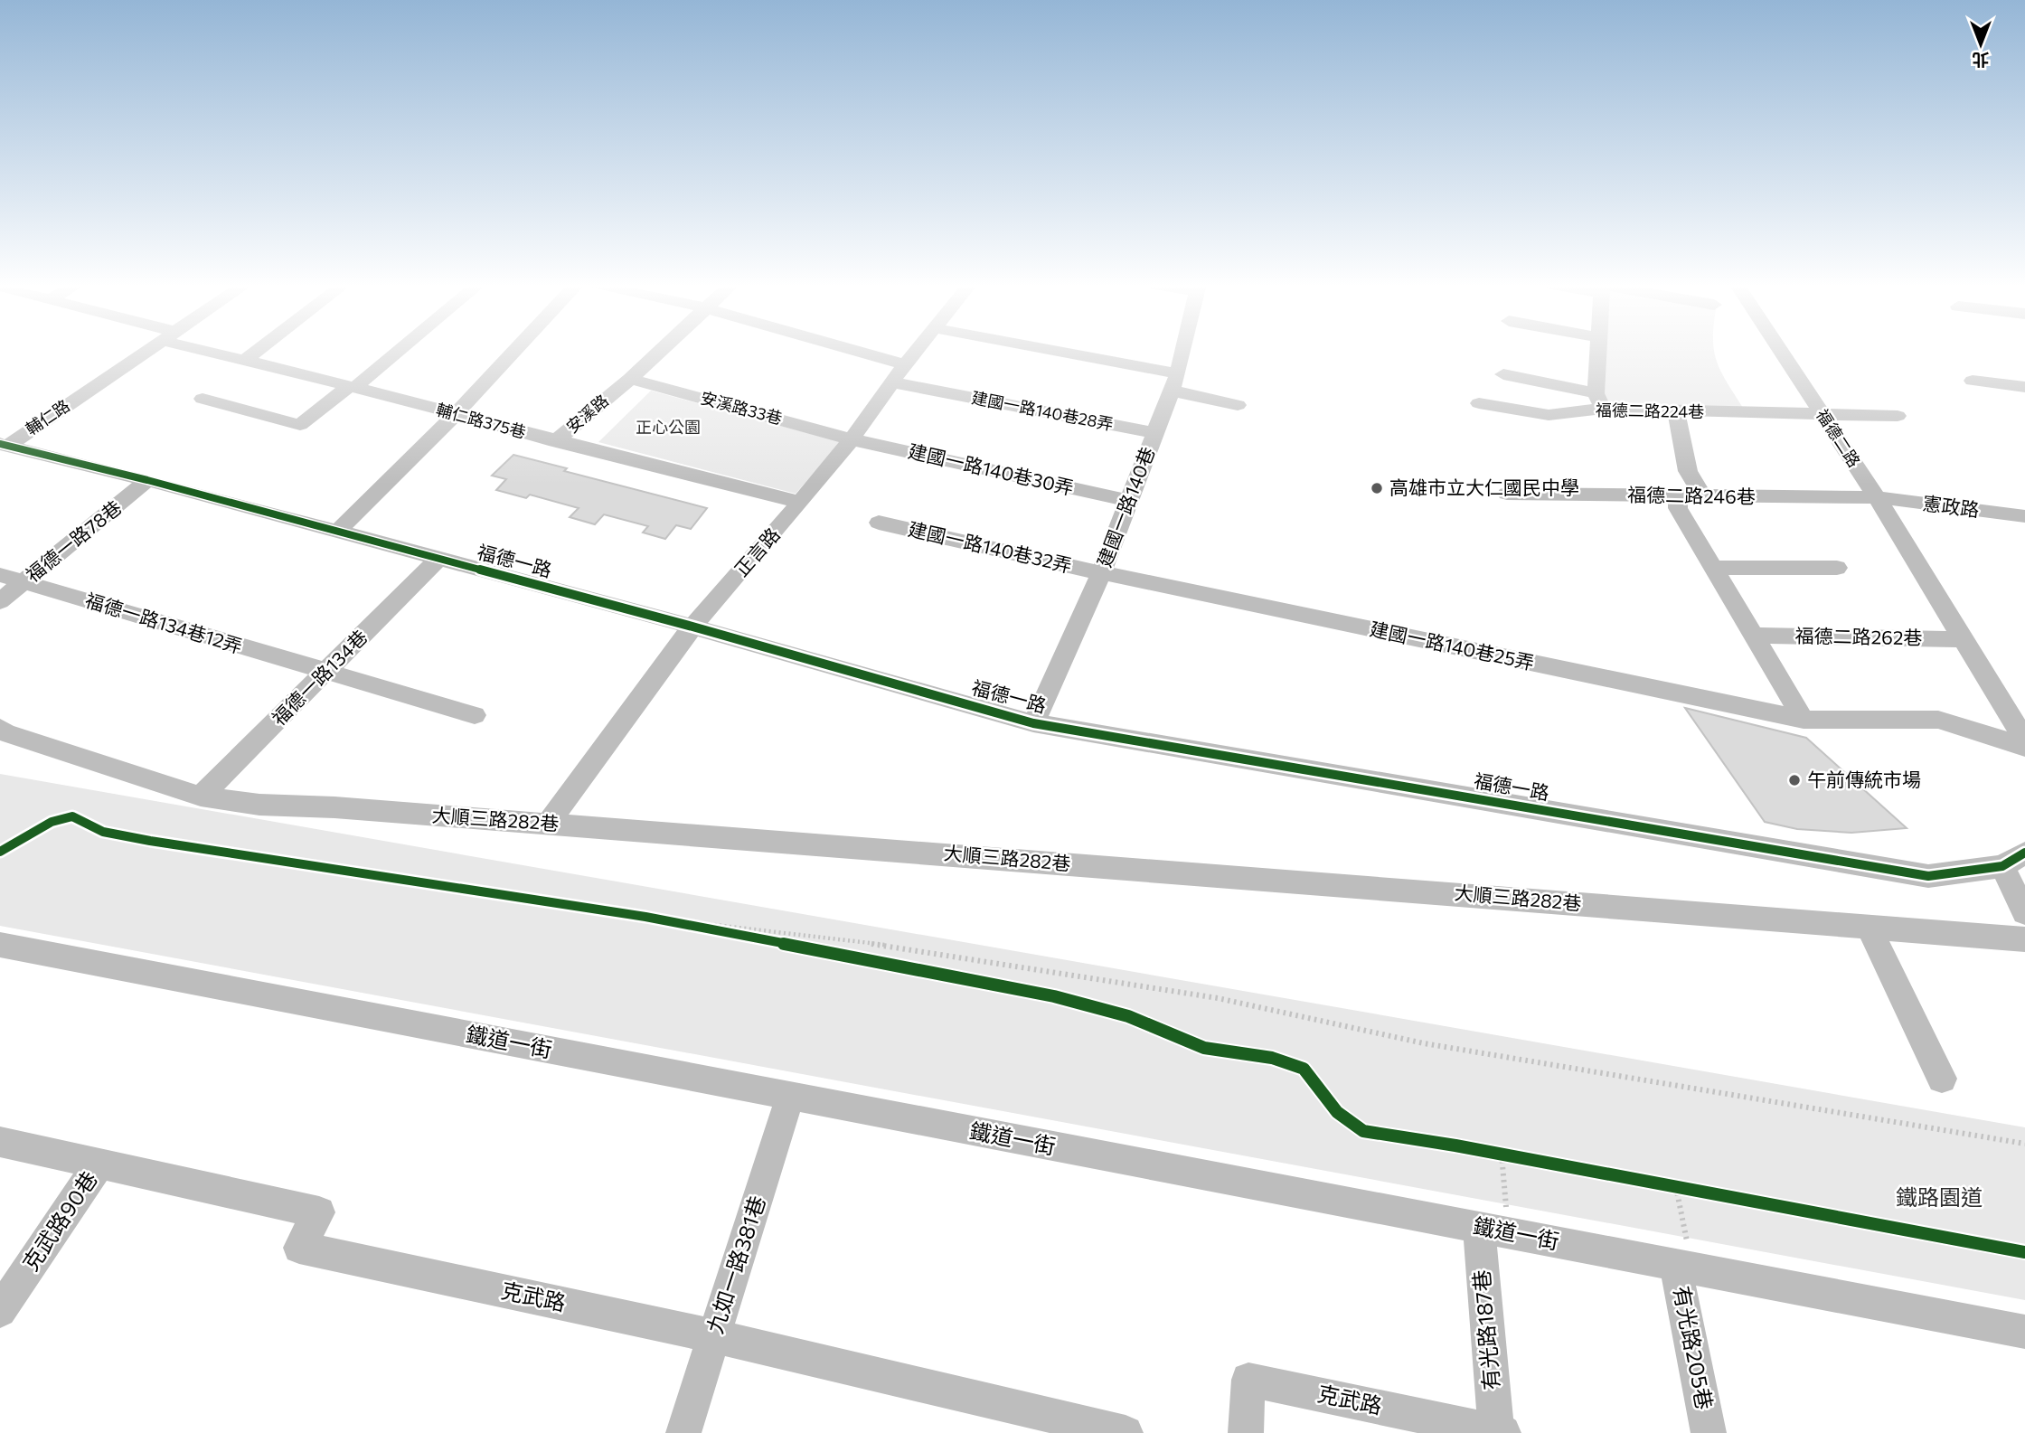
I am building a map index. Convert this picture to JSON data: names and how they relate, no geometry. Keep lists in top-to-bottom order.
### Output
{
  "streets": {
    "street": [
      "安溪路33巷",
      "建國一路140巷28弄",
      "福德二路224巷",
      "安溪路",
      "輔仁路",
      "輔仁路375巷",
      "福德二路",
      "建國一路140巷30弄",
      "福德二路246巷",
      "建國一路140巷",
      "憲政路",
      "福德一路78巷",
      "建國一路140巷32弄",
      "正言路",
      "福德一路",
      "福德一路134巷12弄",
      "福德二路262巷",
      "建國一路140巷25弄",
      "福德一路134巷",
      "大順三路282巷",
      "鐵道一街",
      "克武路90巷",
      "九如一路381巷",
      "克武路",
      "有光路187巷",
      "有光路205巷"
    ]
  },
  "crossings": [
    ["安溪路33巷", "安溪路"],
    ["安溪路33巷", "建國一路140巷30弄"],
    ["安溪路33巷", "正言路"],
    ["建國一路140巷28弄", "建國一路140巷"],
    ["建國一路140巷28弄", "正言路"],
    ["福德二路224巷", "福德二路"],
    ["安溪路", "輔仁路375巷"],
    ["輔仁路", "福德一路"],
    ["輔仁路375巷", "正言路"],
    ["福德二路", "福德二路246巷"],
    ["福德二路", "憲政路"],
    ["建國一路140巷30弄", "建國一路140巷"],
    ["建國一路140巷30弄", "正言路"],
    ["福德二路246巷", "憲政路"],
    ["建國一路140巷", "建國一路140巷32弄"],
    ["建國一路140巷", "福德一路"],
    ["建國一路140巷", "建國一路140巷25弄"],
    ["福德一路78巷", "福德一路"],
    ["福德一路78巷", "福德一路134巷12弄"],
    ["建國一路140巷32弄", "建國一路140巷25弄"],
    ["正言路", "福德一路"],
    ["正言路", "大順三路282巷"],
    ["福德一路", "福德一路134巷"],
    ["福德一路134巷12弄", "福德一路134巷"],
    ["福德一路134巷", "大順三路282巷"],
    ["鐵道一街", "九如一路381巷"],
    ["鐵道一街", "有光路187巷"],
    ["鐵道一街", "有光路205巷"],
    ["克武路90巷", "克武路"],
    ["九如一路381巷", "克武路"],
    ["克武路", "有光路187巷"]
  ],
  "parks": ["正心公園", "鐵路園道"],
  "places": ["高雄市立大仁國民中學", "午前傳統市場"],
  "north": "bottom"
}
